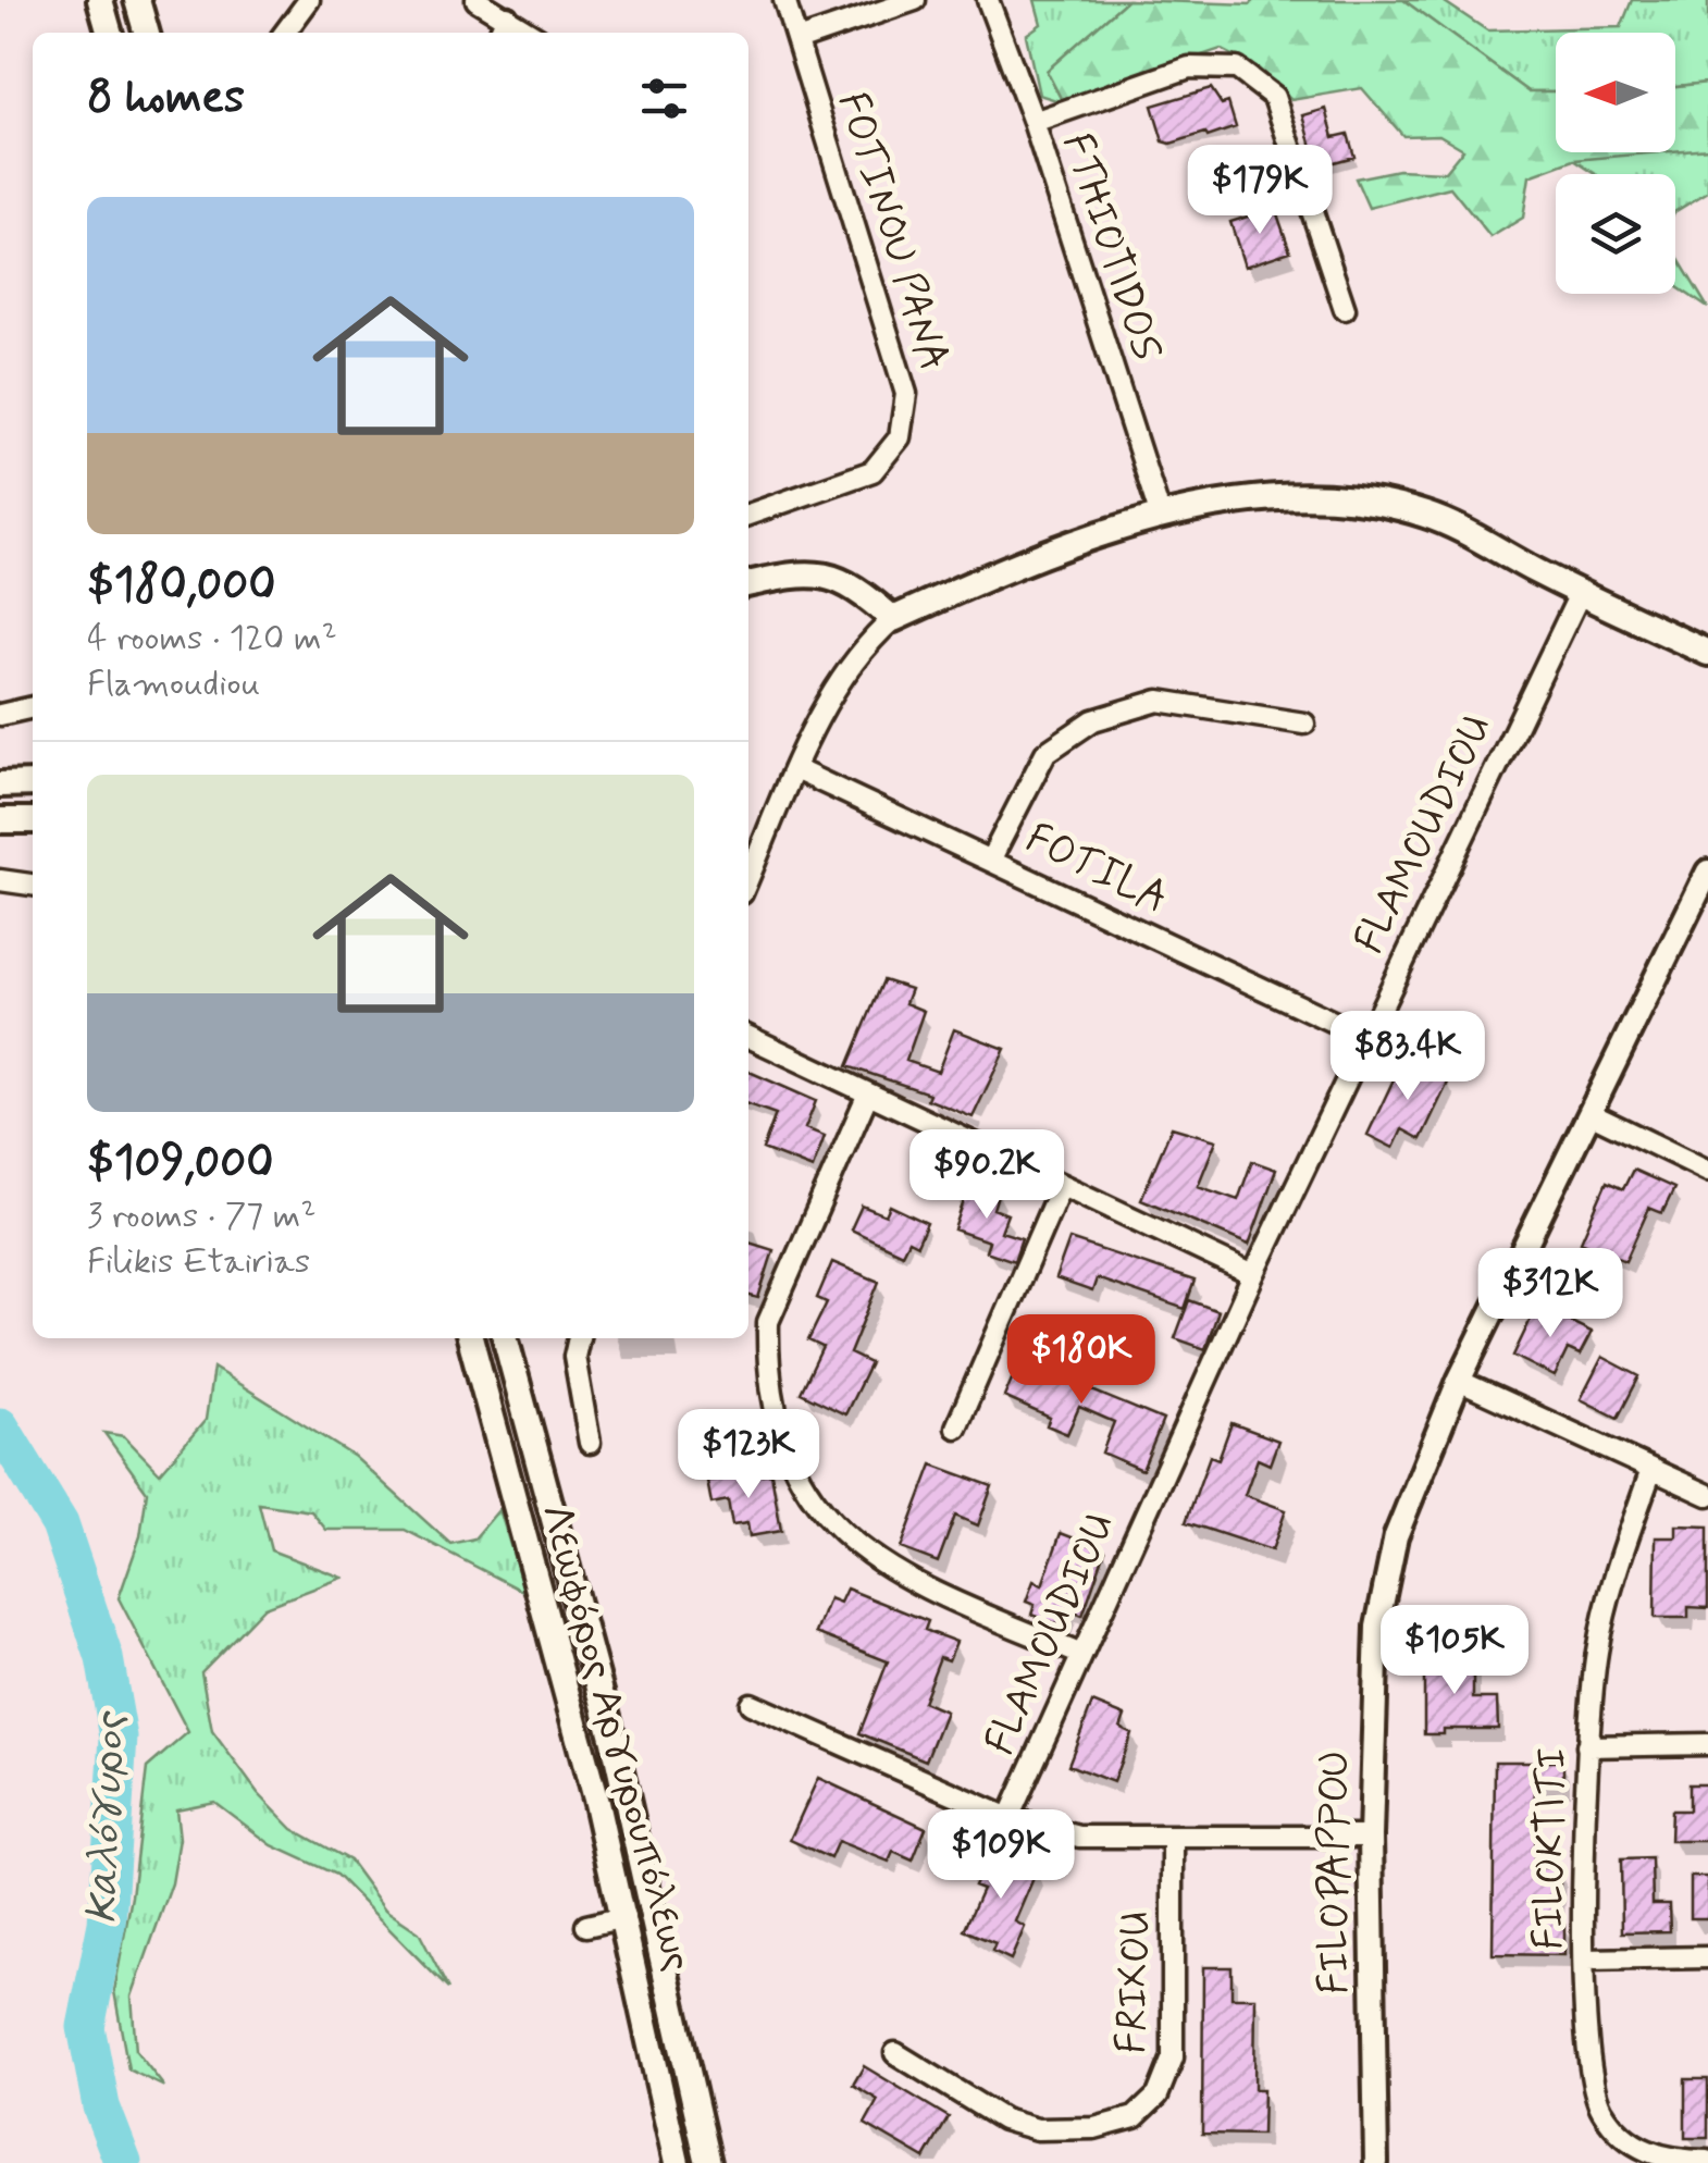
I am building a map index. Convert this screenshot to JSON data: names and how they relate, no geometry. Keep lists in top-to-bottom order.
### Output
{
  "streets": {
    "main road": ["Λεωφόρος Αργυρουπόλεως"],
    "street": [
      "FOTINOU PANA",
      "FTHIOTIDOS",
      "FLAMOUDIOU",
      "FOTILA",
      "FILOKTITI",
      "FILOPAPPOU",
      "FRIXOU"
    ]
  },
  "crossings": [
    ["FLAMOUDIOU", "FOTILA"]
  ],
  "water": ["Καλόγυρος"],
  "north": "left",
  "page": {
    "heading": "8 homes",
    "price": [
      "$179K",
      "$83.4K",
      "$90.2K",
      "$312K",
      "$180K",
      "$123K",
      "$105K",
      "$109K"
    ],
    "list": [
      {
        "name": "$180,000",
        "note": "4 rooms · 120 m² · Flamoudiou"
      },
      {
        "name": "$109,000",
        "note": "3 rooms · 77 m² · Filikis Etairias"
      }
    ]
  }
}
